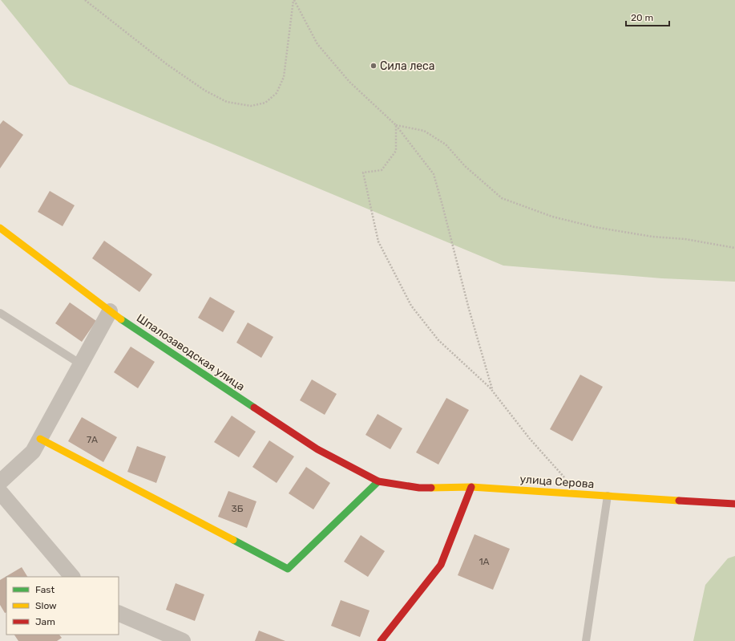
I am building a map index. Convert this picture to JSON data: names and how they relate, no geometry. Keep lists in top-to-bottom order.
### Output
{
  "streets": {
    "street": ["Шпалозаводская улица", "улица Серова"]
  },
  "crossings": [
    ["Шпалозаводская улица", "улица Серова"]
  ],
  "places": ["Сила леса"],
  "house_numbers": ["7А", "3Б", "1А"],
  "legend": ["Fast", "Slow", "Jam"],
  "scale_bar": "20 m"
}
